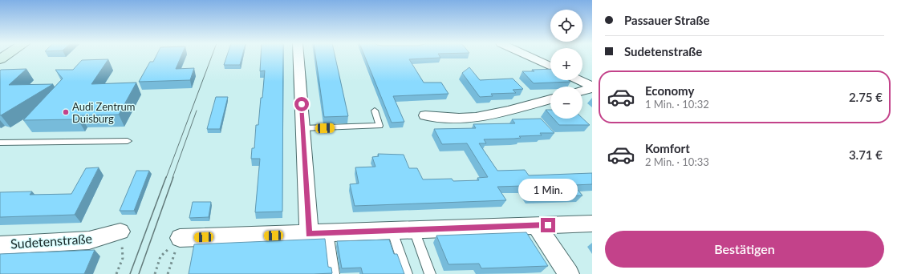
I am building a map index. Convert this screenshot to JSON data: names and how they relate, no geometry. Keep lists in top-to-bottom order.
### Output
{
  "streets": {
    "street": ["Sudetenstraße"]
  },
  "places": ["Audi Zentrum Duisburg"],
  "page": {
    "banner": ["Passauer Straße", "Sudetenstraße"],
    "map_buttons": ["+", "−"],
    "list": [
      {
        "name": "Economy",
        "note": "1 Min. · 10:32",
        "value": "2.75 €"
      },
      {
        "name": "Komfort",
        "note": "2 Min. · 10:33",
        "value": "3.71 €"
      }
    ],
    "bubble": "1 Min.",
    "buttons": "Bestätigen"
  }
}
